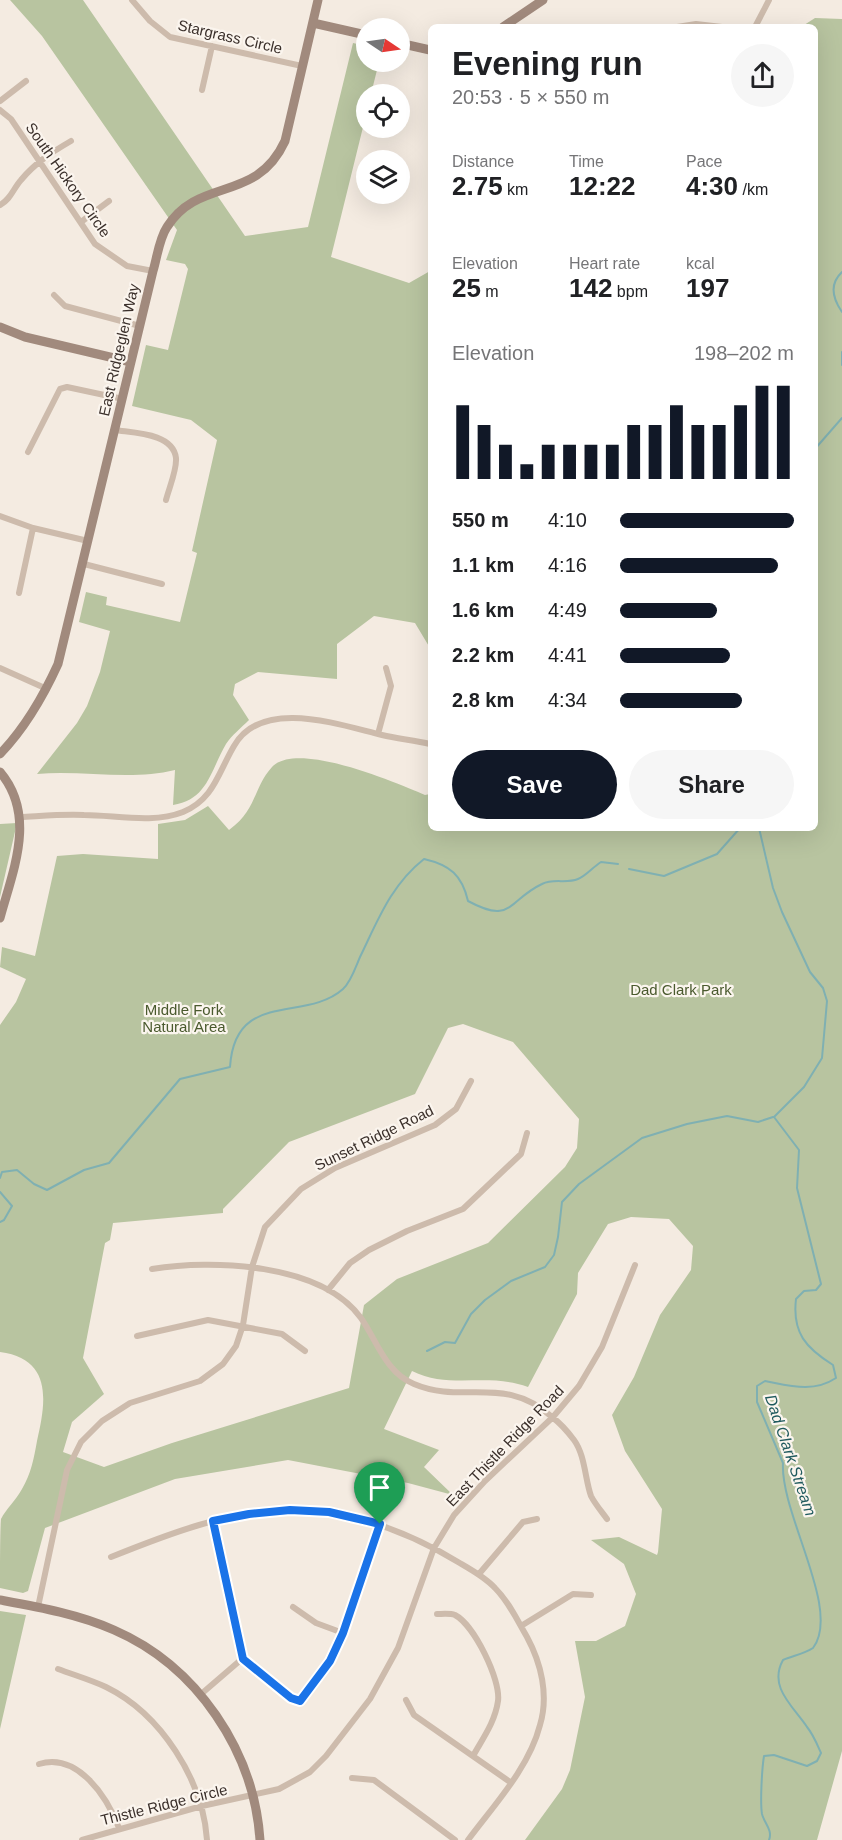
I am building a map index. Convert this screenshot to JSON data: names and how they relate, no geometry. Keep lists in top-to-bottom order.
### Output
{
  "streets": {
    "street": [
      "Stargrass Circle",
      "South Hickory Circle",
      "East Ridgeglen Way",
      "Sunset Ridge Road",
      "East Thistle Ridge Road",
      "Thistle Ridge Circle"
    ]
  },
  "crossings": [
    ["Stargrass Circle", "East Ridgeglen Way"],
    ["South Hickory Circle", "East Ridgeglen Way"],
    ["East Thistle Ridge Road", "Thistle Ridge Circle"]
  ],
  "water": ["Dad Clark Stream"],
  "parks": ["Dad Clark Park", "Middle Fork Natural Area"],
  "north": "right",
  "page": {
    "heading": ["Evening run", "20:53 · 5 × 550 m"],
    "stats": [
      ["Distance", "2.75 km"],
      ["Time", "12:22"],
      ["Pace", "4:30 /km"],
      ["Elevation", "25 m"],
      ["Heart rate", "142 bpm"],
      ["kcal", "197"]
    ],
    "chart": ["Elevation", "198–202 m"],
    "list": [
      {
        "name": "550 m",
        "note": "4:10"
      },
      {
        "name": "1.1 km",
        "note": "4:16"
      },
      {
        "name": "1.6 km",
        "note": "4:49"
      },
      {
        "name": "2.2 km",
        "note": "4:41"
      },
      {
        "name": "2.8 km",
        "note": "4:34"
      }
    ],
    "buttons": ["Save", "Share"]
  }
}
